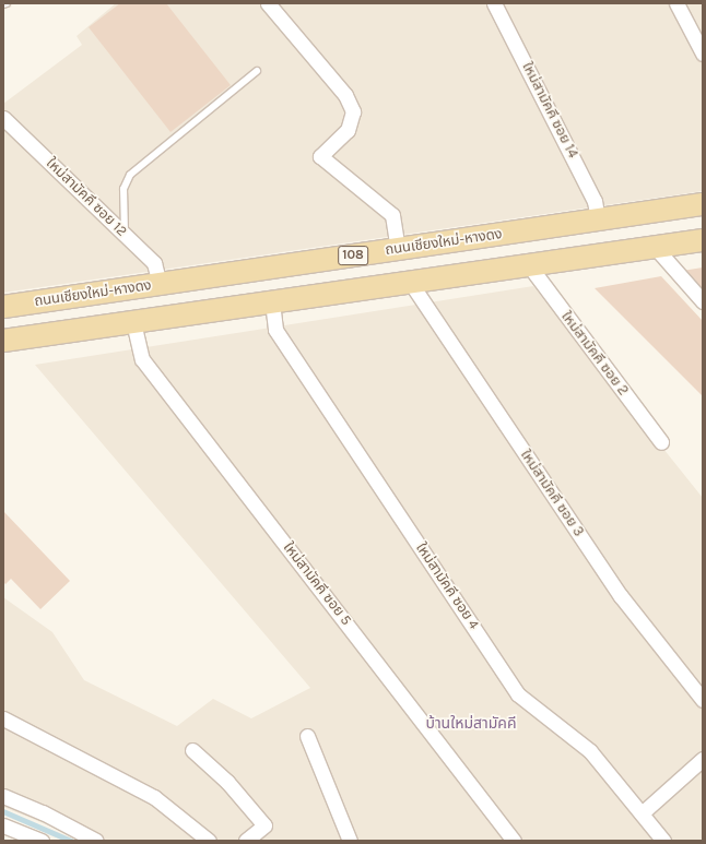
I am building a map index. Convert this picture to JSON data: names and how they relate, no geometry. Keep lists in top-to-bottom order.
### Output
{
  "streets": {
    "main road": ["ถนนเชียงใหม่-หางดง", "108"],
    "street": [
      "ใหม่สามัคคี ซอย 14",
      "ใหม่สามัคคี ซอย 12",
      "ใหม่สามัคคี ซอย 2",
      "ใหม่สามัคคี ซอย 3",
      "ใหม่สามัคคี ซอย 5",
      "ใหม่สามัคคี ซอย 4"
    ]
  },
  "crossings": [
    ["ใหม่สามัคคี ซอย 14", "ถนนเชียงใหม่-หางดง"],
    ["ใหม่สามัคคี ซอย 12", "ถนนเชียงใหม่-หางดง"]
  ],
  "districts": ["บ้านใหม่สามัคคี"]
}
